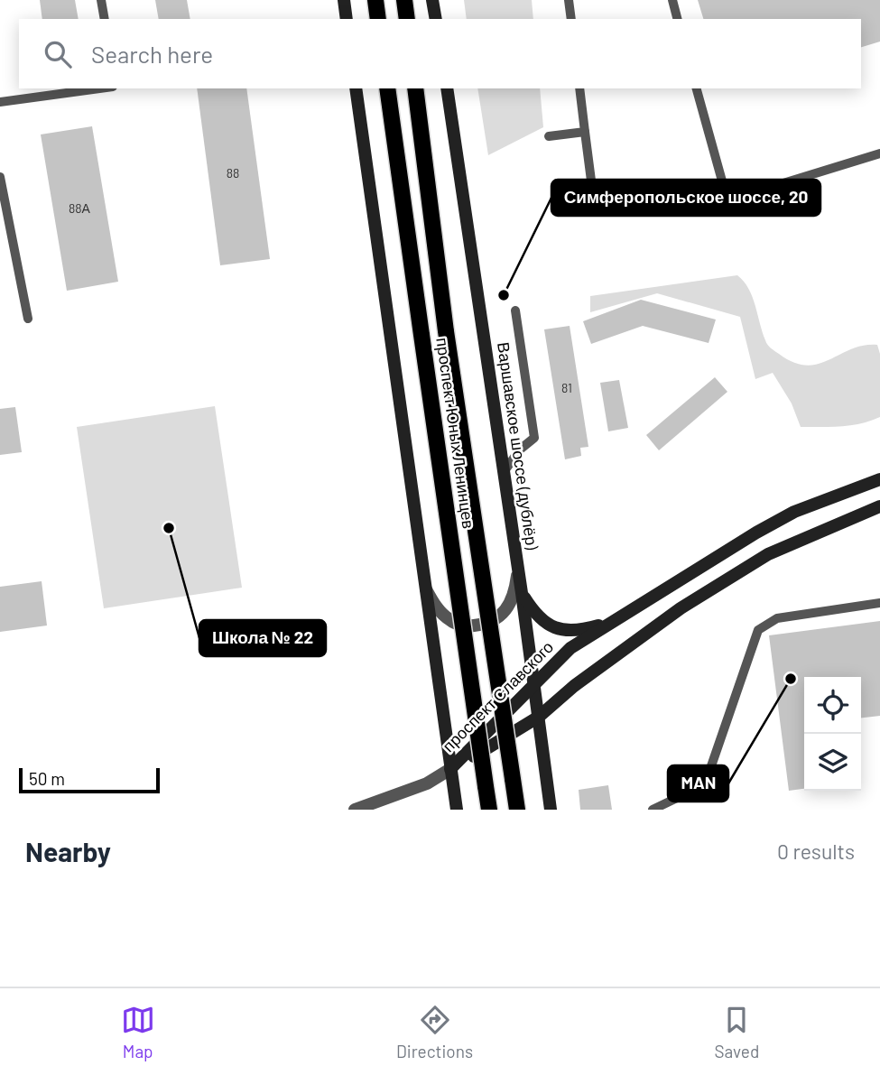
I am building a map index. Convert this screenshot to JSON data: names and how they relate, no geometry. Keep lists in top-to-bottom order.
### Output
{
  "streets": {
    "main road": ["проспект Юных Ленинцев", "Варшавское шоссе (дублёр)", "проспект Славского"]
  },
  "crossings": [
    ["Варшавское шоссе (дублёр)", "проспект Славского"]
  ],
  "places": ["Симферопольское шоссе, 20", "Школа № 22", "MAN"],
  "house_numbers": ["88", "88А", "81"],
  "scale_bar": "50 m",
  "page": {
    "search": "Search here",
    "scale": "50 m",
    "heading": ["Nearby", "0 results"],
    "nav": ["Map", "Directions", "Saved"]
  }
}
